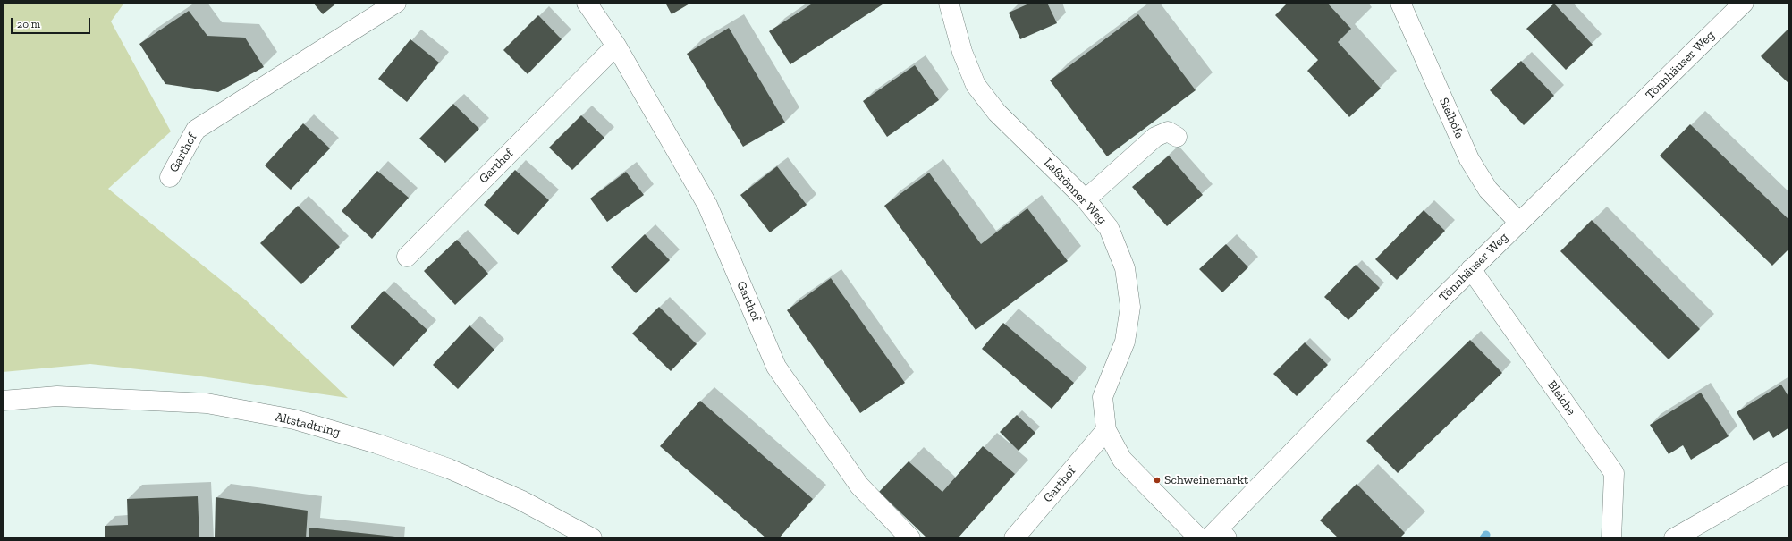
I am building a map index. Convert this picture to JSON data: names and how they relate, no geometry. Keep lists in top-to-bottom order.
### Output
{
  "streets": {
    "street": [
      "Tönnhäuser Weg",
      "Sielhöfe",
      "Garthof",
      "Laßrönner Weg",
      "Bleiche",
      "Altstadtring"
    ]
  },
  "crossings": [
    ["Tönnhäuser Weg", "Sielhöfe"],
    ["Tönnhäuser Weg", "Bleiche"],
    ["Garthof", "Laßrönner Weg"]
  ],
  "places": ["Schweinemarkt"],
  "scale_bar": "20 m"
}
